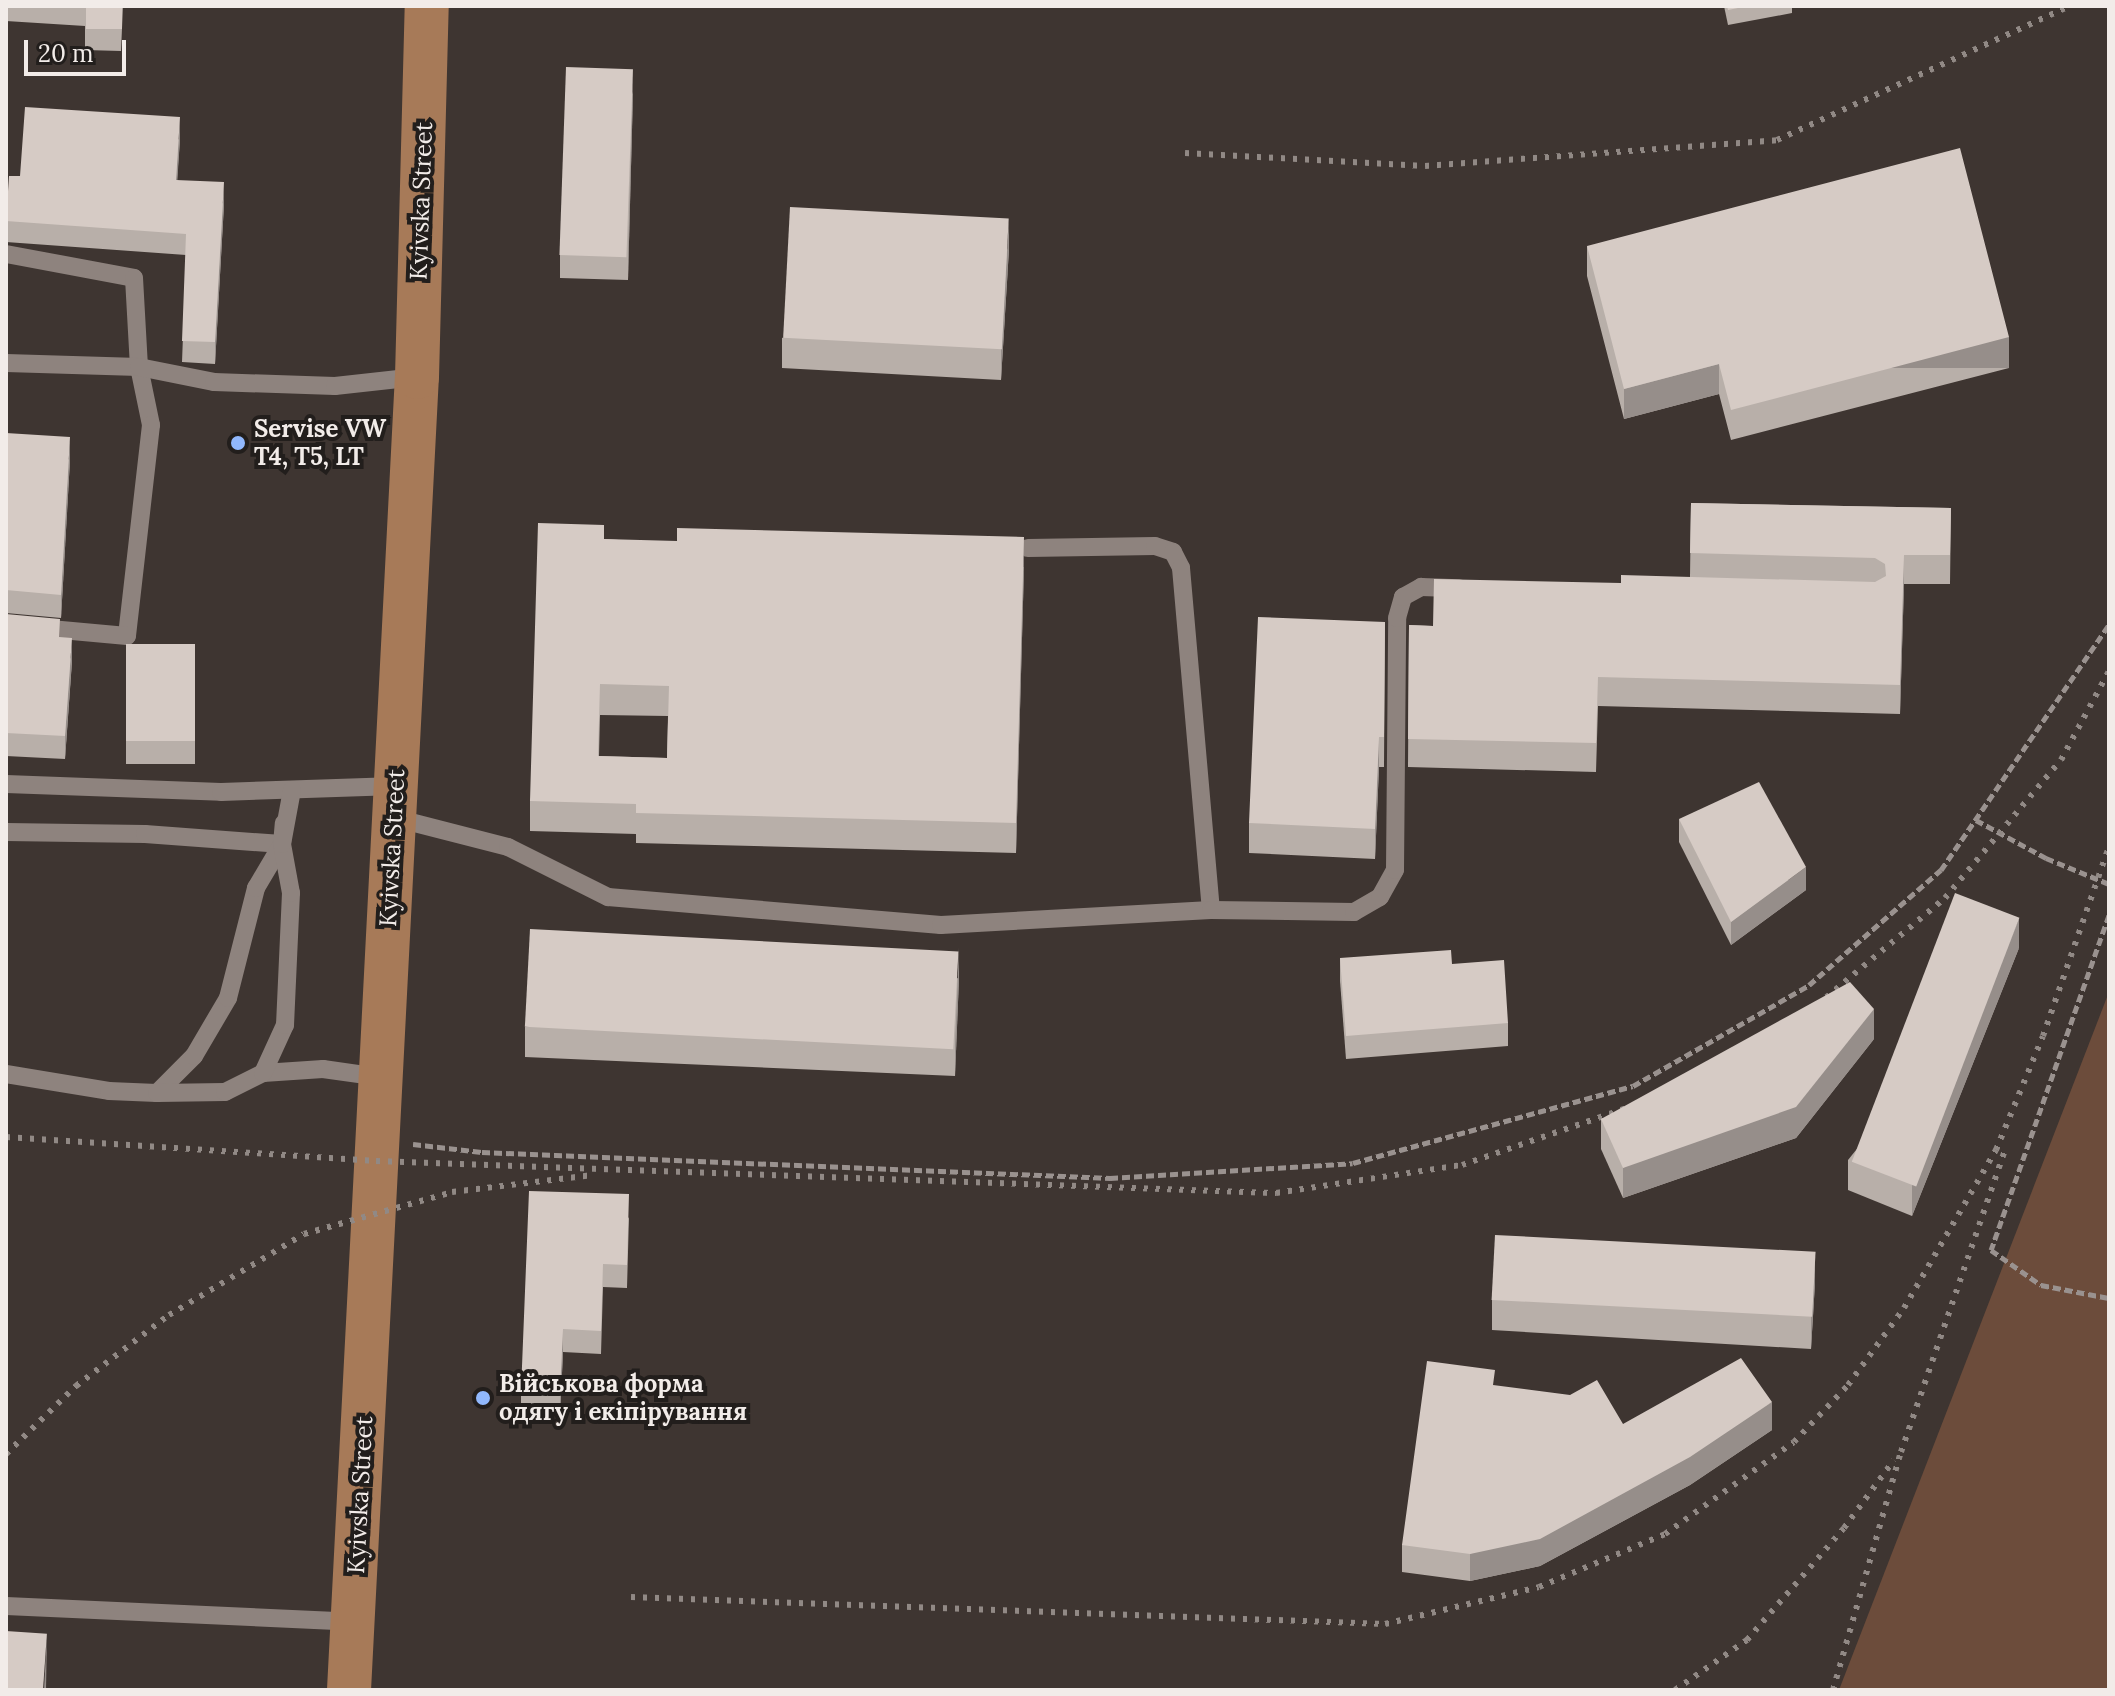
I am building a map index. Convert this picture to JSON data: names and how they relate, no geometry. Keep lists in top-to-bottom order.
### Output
{
  "streets": {
    "main road": ["Kyivska Street"]
  },
  "places": ["Servise VW T4, T5, LT", "Військова форма одягу і екіпірування"],
  "scale_bar": "20 m"
}
